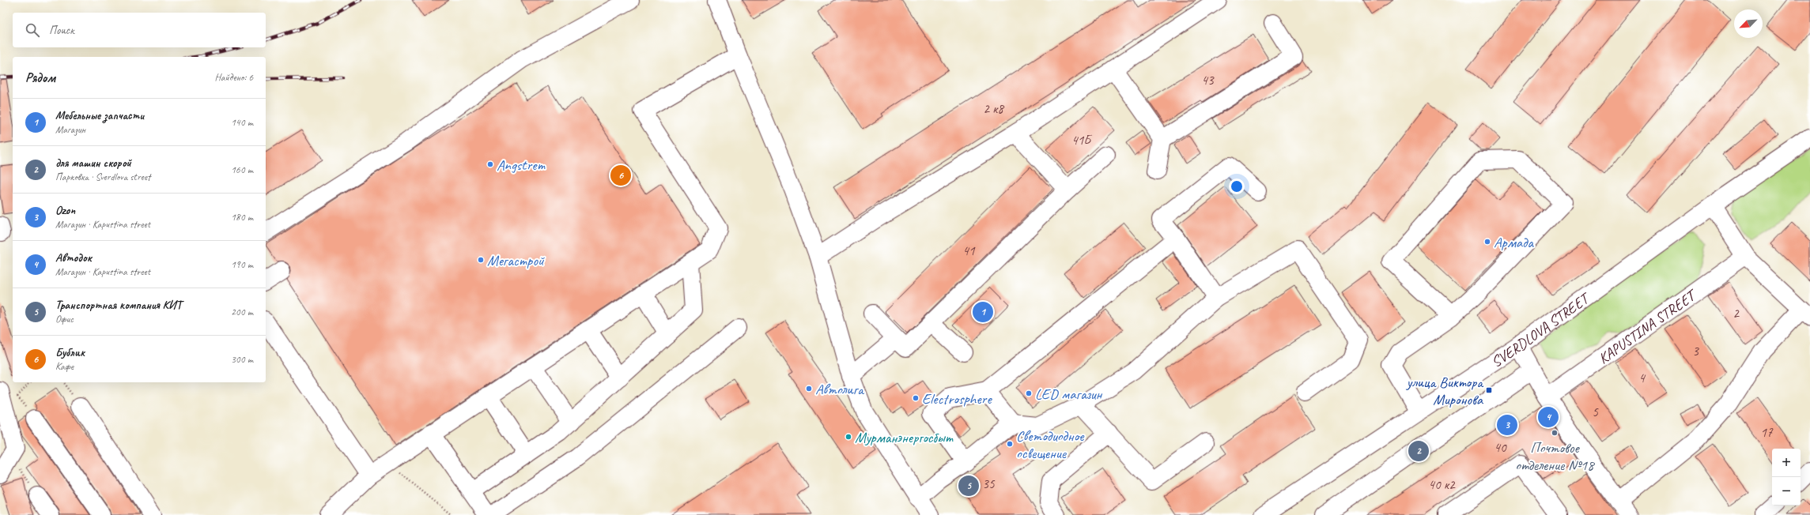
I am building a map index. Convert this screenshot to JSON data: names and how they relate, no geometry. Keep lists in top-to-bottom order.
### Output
{
  "streets": {
    "street": ["KAPUSTINA STREET", "SVERDLOVA STREET"]
  },
  "places": {
    "other": [
      "Angstrem",
      "Армада",
      "Мегастрой",
      "Автолига",
      "LED магазин",
      "Electrosphere",
      "Почтовое отделение №18",
      "Мурманэнергосбыт",
      "Светодиодное освещение"
    ],
    "transit": ["улица Виктора Миронова"]
  },
  "house_numbers": [
    "43",
    "2 к8",
    "41Б",
    "41",
    "2",
    "3",
    "4",
    "5",
    "17",
    "40",
    "35",
    "40 к2"
  ],
  "north": "bottom left",
  "page": {
    "search": "Поиск",
    "heading": ["Рядом", "Найдено: 6"],
    "list": [
      {
        "mark": "1",
        "name": "Мебельные запчасти",
        "note": "Магазин",
        "value": "140 m"
      },
      {
        "mark": "2",
        "name": "для машин скорой",
        "note": "Парковка · Sverdlova street",
        "value": "160 m"
      },
      {
        "mark": "3",
        "name": "Ozon",
        "note": "Магазин · Kapustina street",
        "value": "180 m"
      },
      {
        "mark": "4",
        "name": "Автодок",
        "note": "Магазин · Kapustina street",
        "value": "190 m"
      },
      {
        "mark": "5",
        "name": "Транспортная компания КИТ",
        "note": "Офис",
        "value": "200 m"
      },
      {
        "mark": "6",
        "name": "Бублик",
        "note": "Кафе",
        "value": "300 m"
      }
    ],
    "pins": [
      "6",
      "1",
      "4",
      "3",
      "2",
      "5"
    ],
    "map_buttons": ["+", "−"]
  }
}
